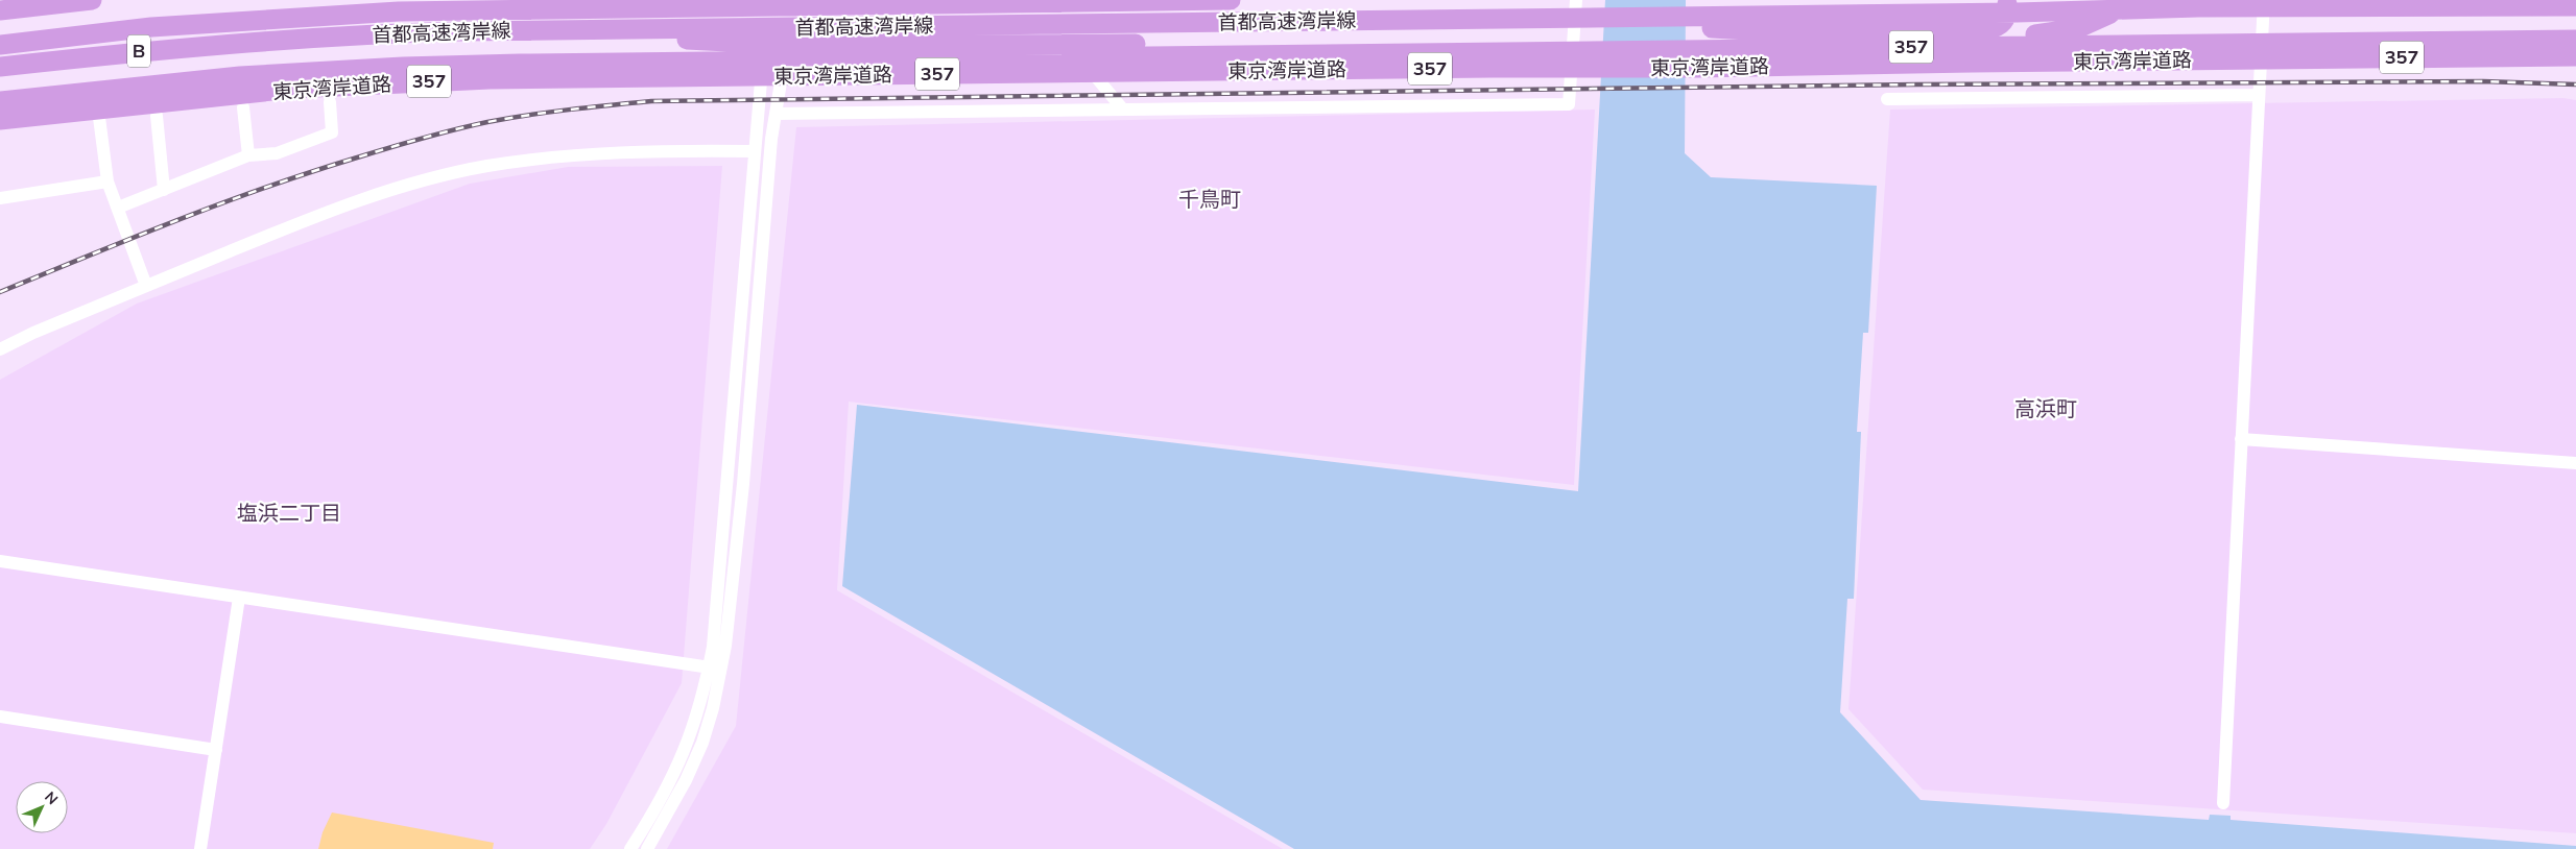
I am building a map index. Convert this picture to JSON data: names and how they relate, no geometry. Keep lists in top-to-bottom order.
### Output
{
  "streets": {
    "highway": [
      "首都高速湾岸線",
      "357",
      "B",
      "東京湾岸道路"
    ]
  },
  "districts": ["千鳥町", "高浜町", "塩浜二丁目"],
  "north": "top right"
}
